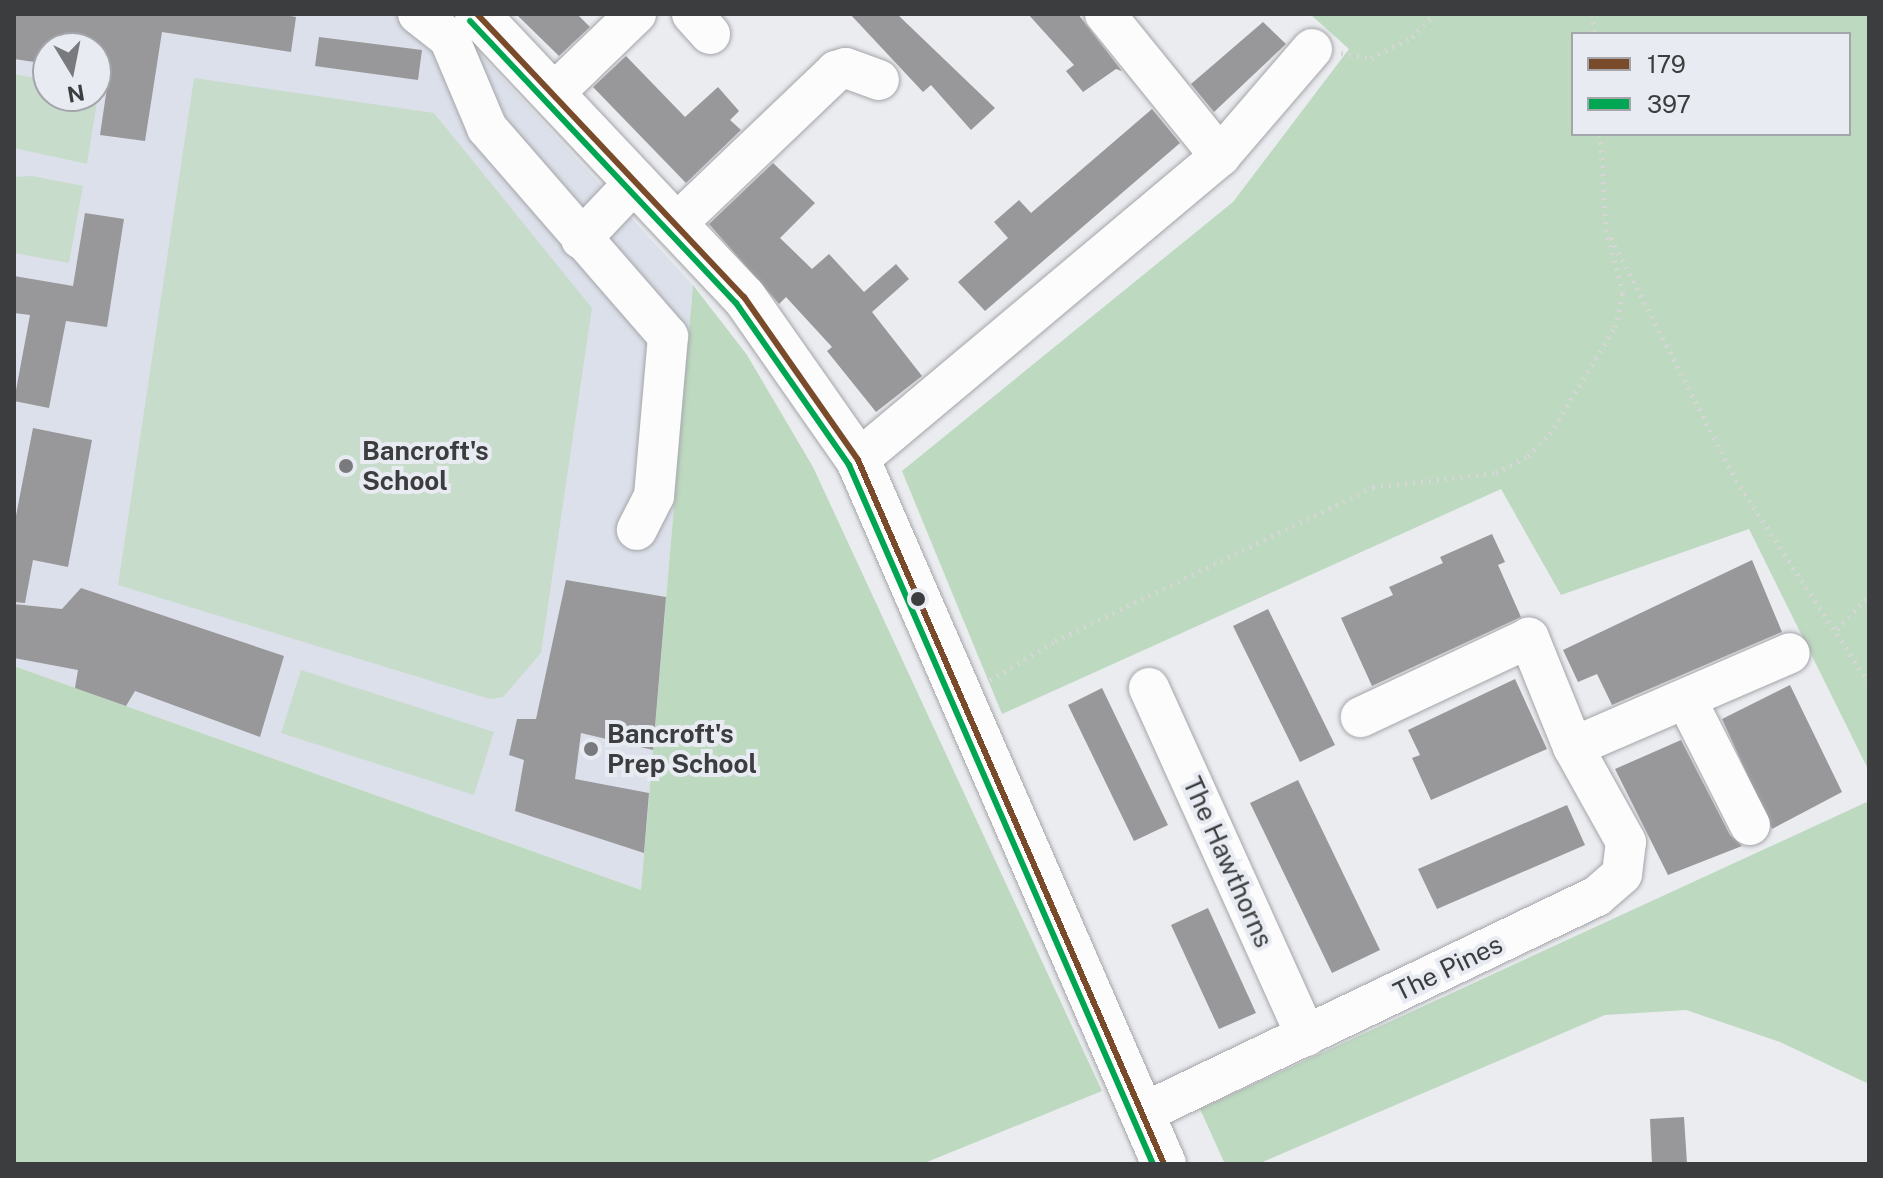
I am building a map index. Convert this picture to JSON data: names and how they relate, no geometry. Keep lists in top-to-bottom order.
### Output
{
  "streets": {
    "street": ["The Hawthorns", "The Pines"]
  },
  "crossings": [
    ["The Hawthorns", "The Pines"]
  ],
  "places": ["Bancroft's School", "Bancroft's Prep School"],
  "lines": ["transit line 179", "transit line 397"],
  "legend": ["179", "397"],
  "north": "bottom"
}
